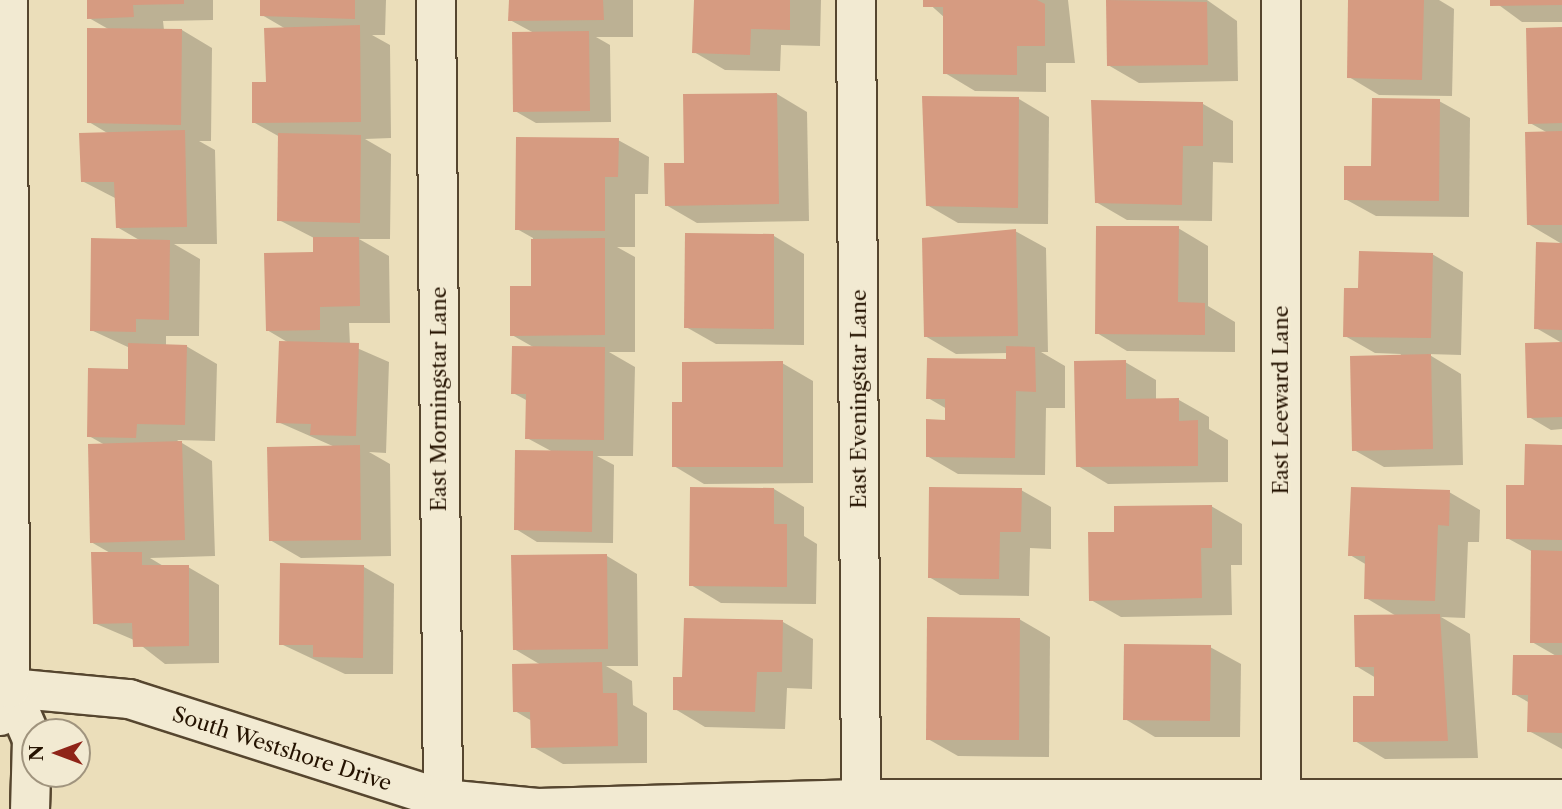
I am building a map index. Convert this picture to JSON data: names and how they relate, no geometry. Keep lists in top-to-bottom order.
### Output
{
  "streets": {
    "street": [
      "East Morningstar Lane",
      "East Eveningstar Lane",
      "East Leeward Lane",
      "South Westshore Drive"
    ]
  },
  "crossings": [
    ["East Morningstar Lane", "South Westshore Drive"],
    ["East Eveningstar Lane", "South Westshore Drive"],
    ["East Leeward Lane", "South Westshore Drive"]
  ],
  "north": "left"
}
